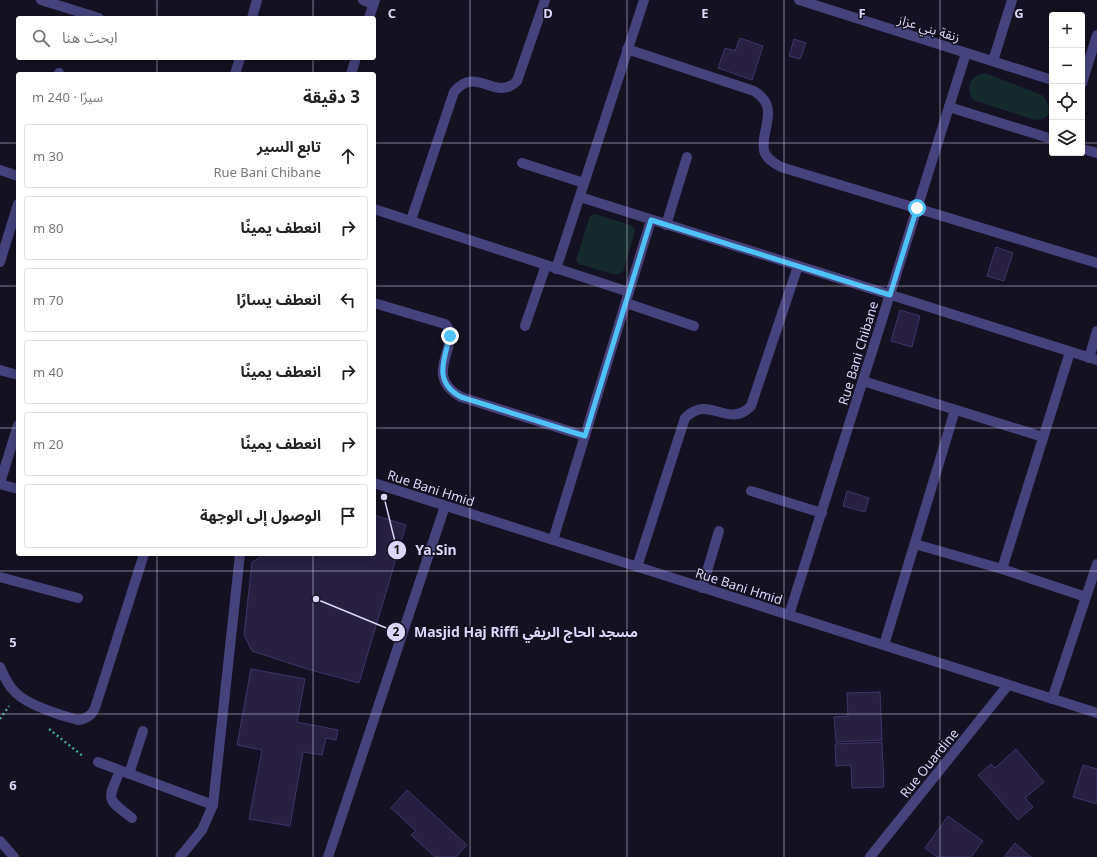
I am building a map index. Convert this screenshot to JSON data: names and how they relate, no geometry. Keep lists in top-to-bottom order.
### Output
{
  "streets": {
    "street": [
      "زنقة بني عزاز",
      "Rue Bani Chibane",
      "Rue Bani Hmid",
      "Rue Ouardine"
    ]
  },
  "crossings": [
    ["زنقة بني عزاز", "Rue Bani Chibane"],
    ["Rue Bani Chibane", "Rue Bani Hmid"],
    ["Rue Bani Hmid", "Rue Ouardine"]
  ],
  "places": ["Ya.Sin", "Masjid Haj Riffi مسجد الحاج الريفي"],
  "page": {
    "map_buttons": ["+", "−"],
    "search": "ابحث هنا",
    "heading": ["3 دقيقة", "سيرًا · 240 m"],
    "list": [
      ["تابع السير", "Rue Bani Chibane", "30 m"],
      ["انعطف يمينًا", "80 m"],
      ["انعطف يسارًا", "70 m"],
      ["انعطف يمينًا", "40 m"],
      ["انعطف يمينًا", "20 m"],
      "الوصول إلى الوجهة"
    ]
  },
  "grid": {
    "columns": [
      "C",
      "D",
      "E",
      "F",
      "G"
    ],
    "rows": ["5", "6"]
  }
}
